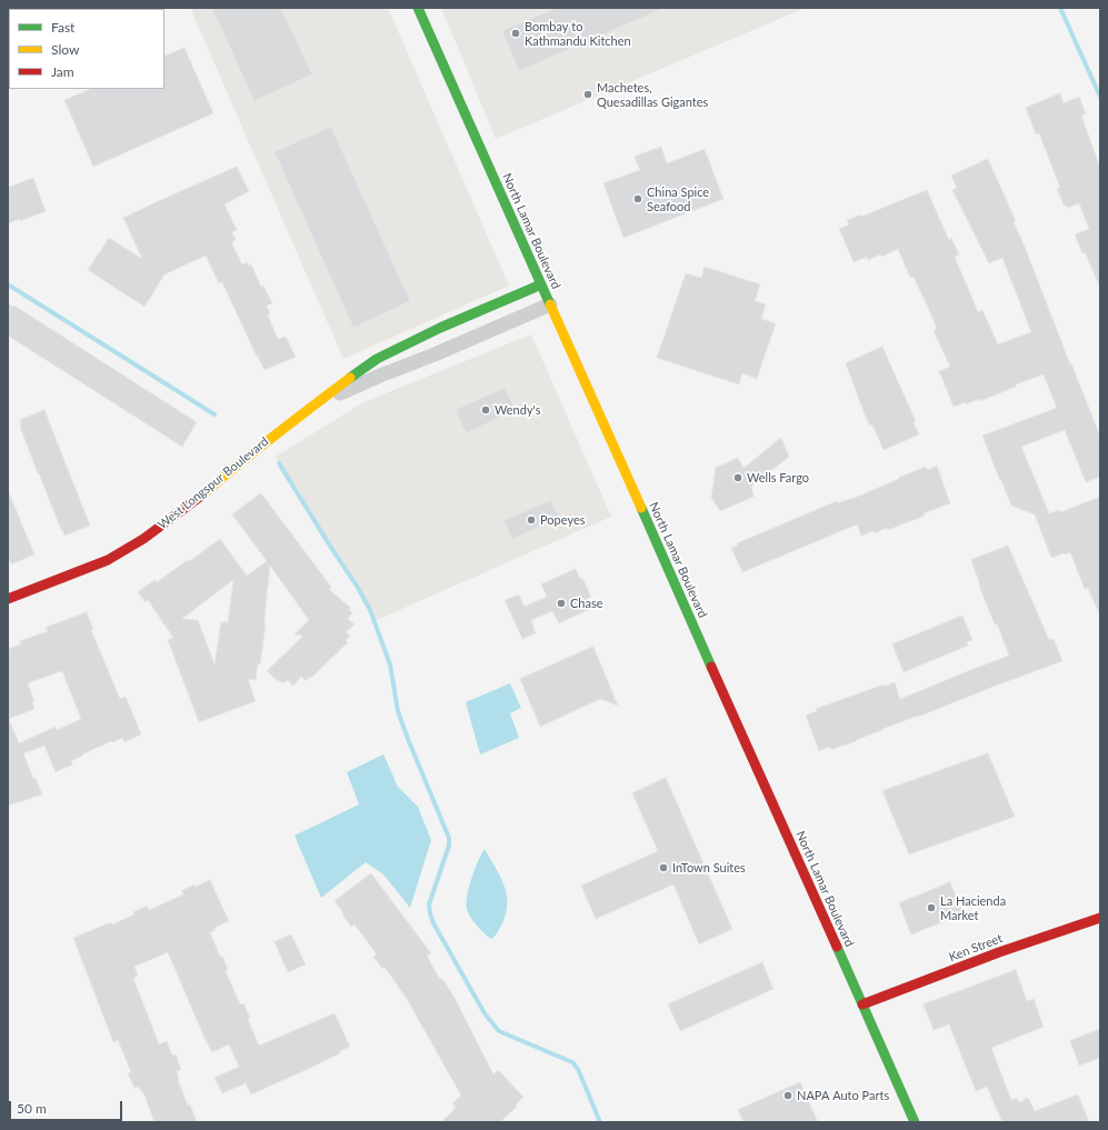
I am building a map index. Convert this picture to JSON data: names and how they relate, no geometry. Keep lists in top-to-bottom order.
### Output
{
  "streets": {
    "main road": ["North Lamar Boulevard", "West Longspur Boulevard", "Ken Street"]
  },
  "crossings": [
    ["North Lamar Boulevard", "West Longspur Boulevard"],
    ["North Lamar Boulevard", "Ken Street"]
  ],
  "places": [
    "Bombay to Kathmandu Kitchen",
    "Machetes, Quesadillas Gigantes",
    "China Spice Seafood",
    "Wendy's",
    "Wells Fargo",
    "Popeyes",
    "Chase",
    "InTown Suites",
    "La Hacienda Market",
    "NAPA Auto Parts"
  ],
  "legend": ["Fast", "Slow", "Jam"],
  "scale_bar": "50 m"
}
